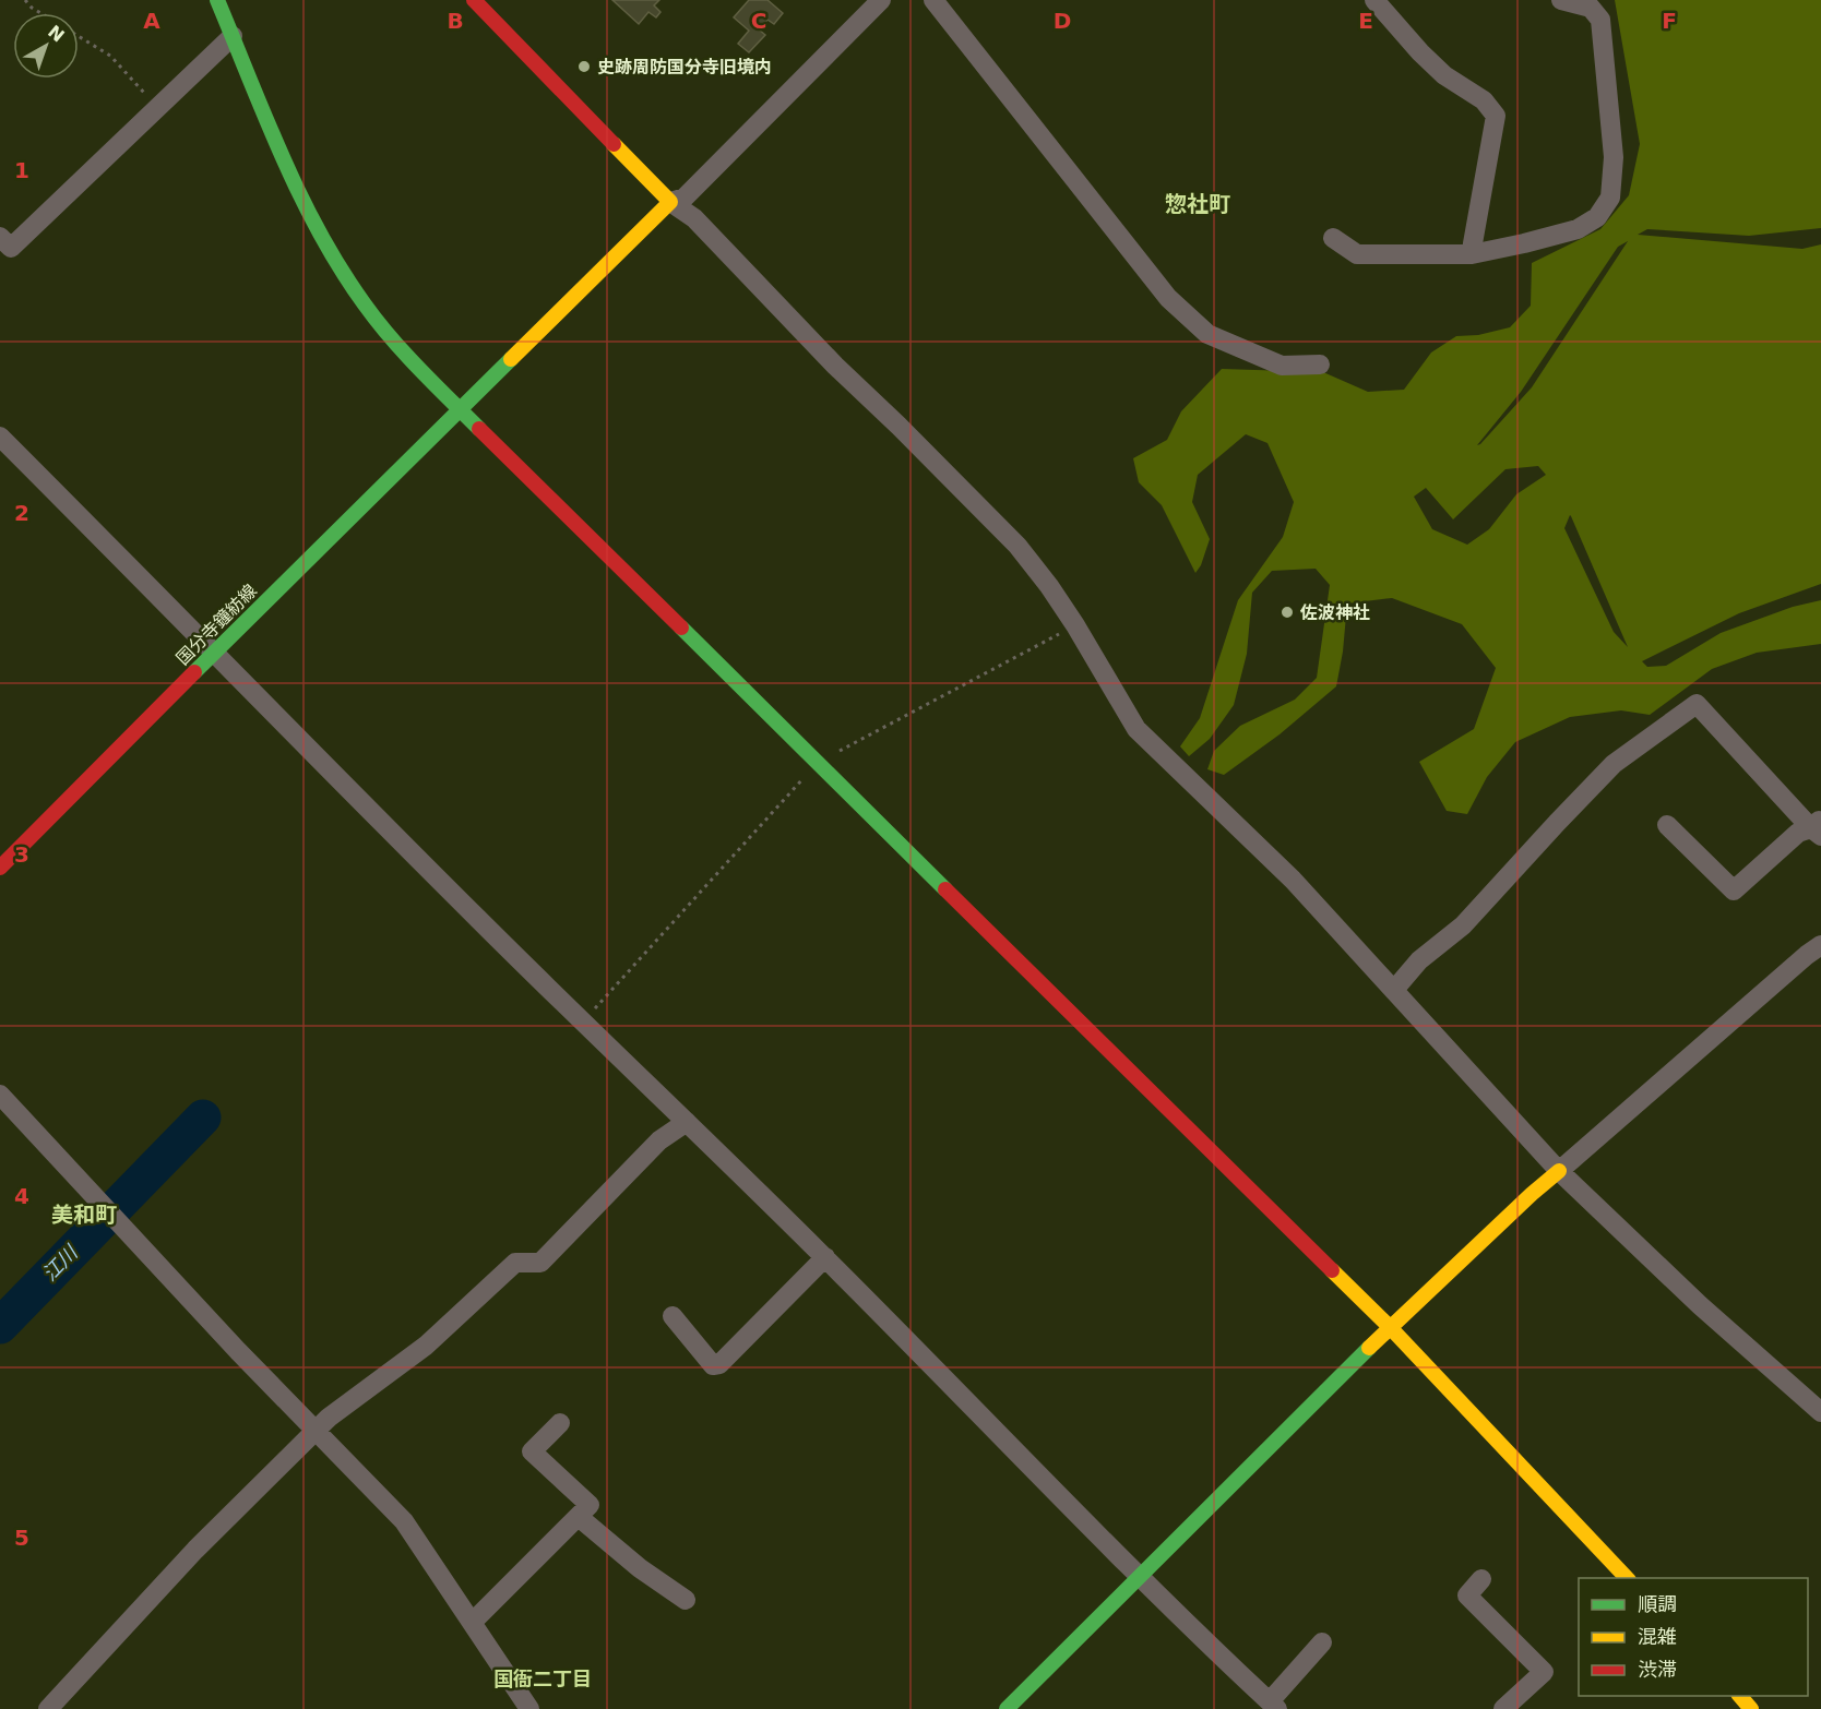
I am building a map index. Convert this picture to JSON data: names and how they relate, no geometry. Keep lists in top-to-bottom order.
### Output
{
  "streets": {
    "street": ["国分寺鐘紡線"]
  },
  "districts": ["惣社町", "美和町", "国衙二丁目"],
  "water": ["江川"],
  "places": ["史跡周防国分寺旧境内", "佐波神社"],
  "legend": ["順調", "混雑", "渋滞"],
  "north": "top right",
  "grid": {
    "columns": [
      "A",
      "B",
      "C",
      "D",
      "E",
      "F"
    ],
    "rows": [
      "1",
      "2",
      "3",
      "4",
      "5"
    ]
  }
}
